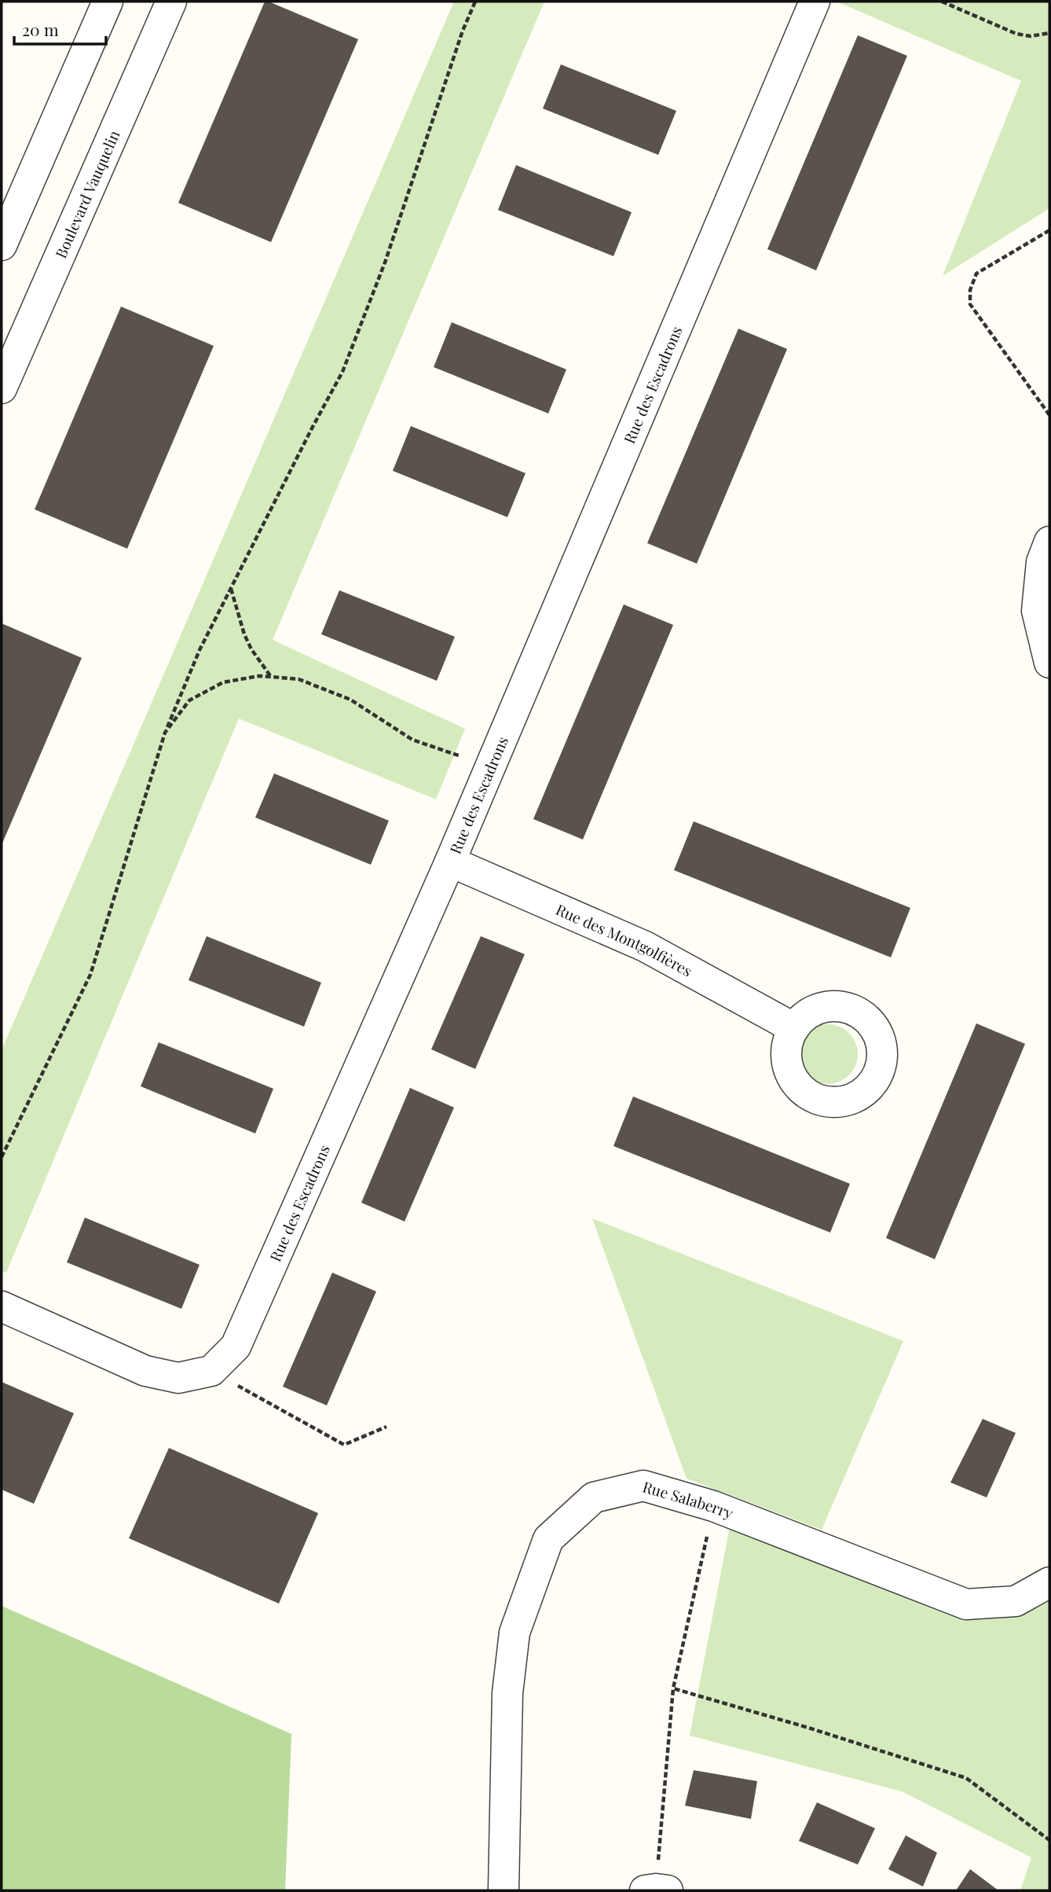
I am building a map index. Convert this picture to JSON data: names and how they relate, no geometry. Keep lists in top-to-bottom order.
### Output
{
  "streets": {
    "street": [
      "Boulevard Vauquelin",
      "Rue des Escadrons",
      "Rue des Montgolfières",
      "Rue Salaberry"
    ]
  },
  "crossings": [
    ["Rue des Escadrons", "Rue des Montgolfières"]
  ],
  "scale_bar": "20 m"
}
